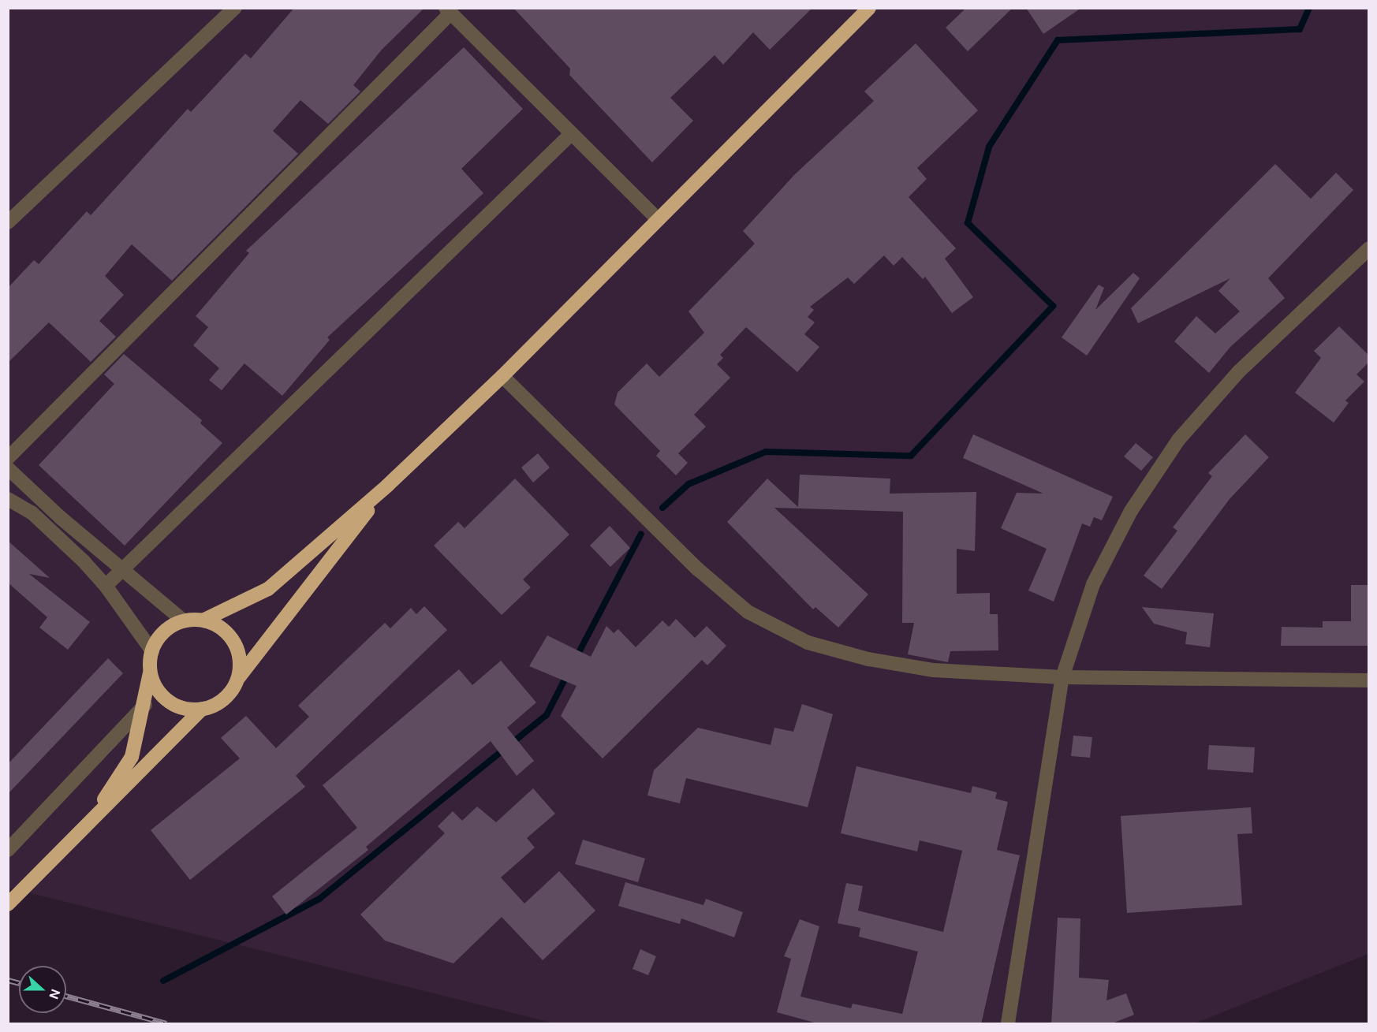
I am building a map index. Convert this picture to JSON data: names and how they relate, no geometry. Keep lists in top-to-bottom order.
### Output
{
  "north": "right"
}
